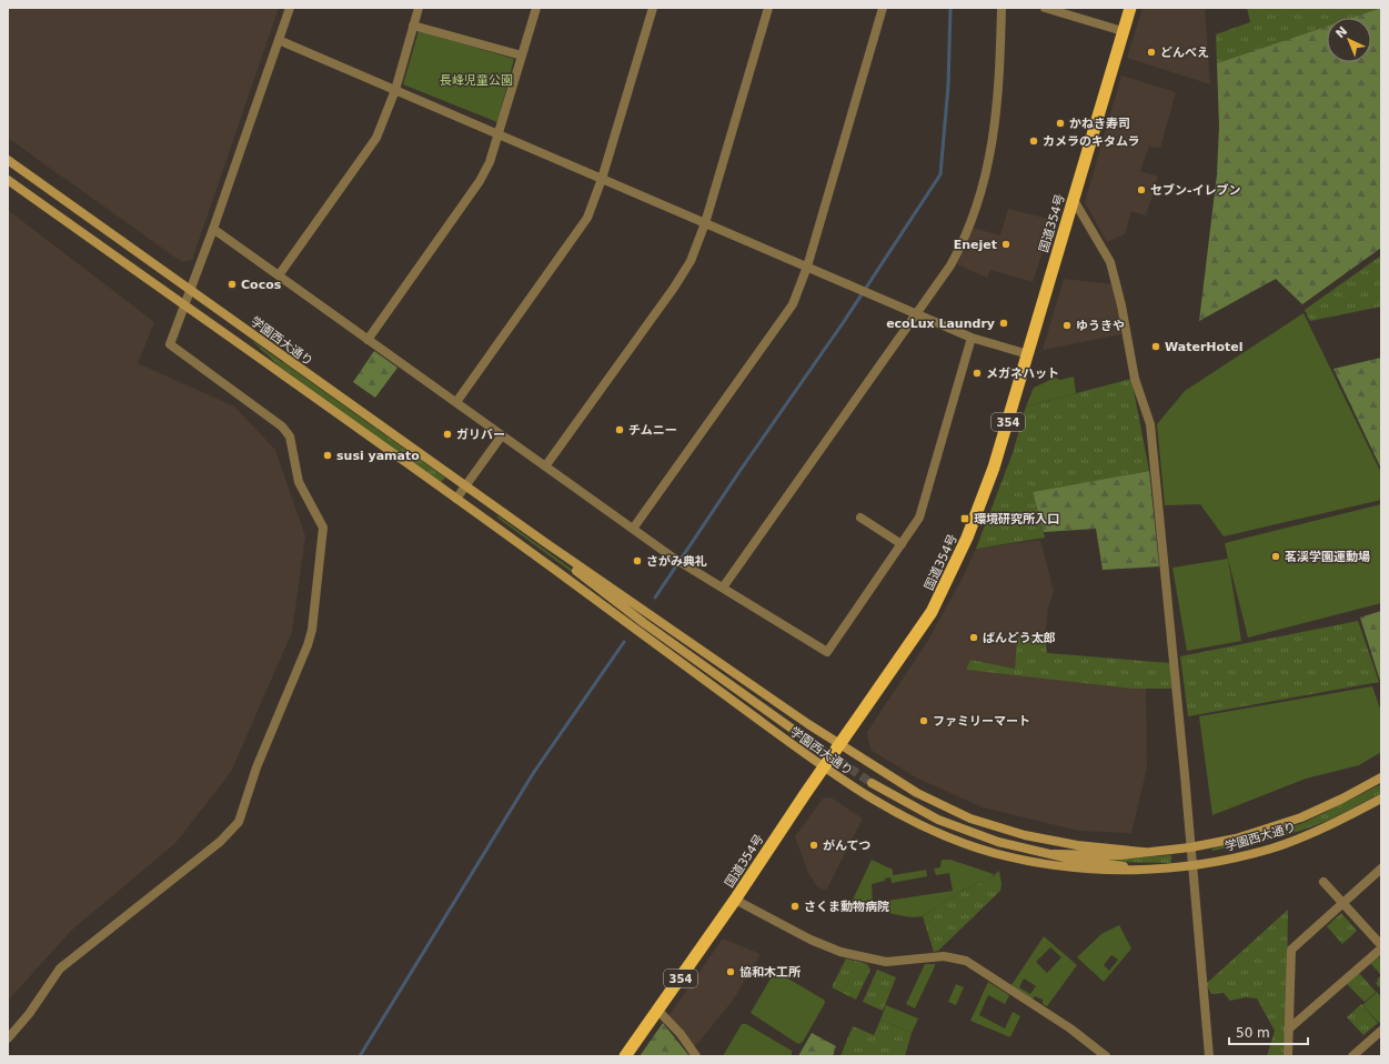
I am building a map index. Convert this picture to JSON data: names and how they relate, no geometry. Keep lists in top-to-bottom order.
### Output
{
  "streets": {
    "highway": ["国道354号", "354"],
    "main road": ["学園西大通り"]
  },
  "crossings": [
    ["国道354号", "学園西大通り"]
  ],
  "parks": ["長峰児童公園"],
  "places": {
    "other": [
      "どんべえ",
      "かねき寿司",
      "カメラのキタムラ",
      "セブン-イレブン",
      "Enejet",
      "Cocos",
      "ecoLux Laundry",
      "ゆうきや",
      "WaterHotel",
      "メガネハット",
      "チムニー",
      "ガリバー",
      "susi yamato",
      "茗渓学園運動場",
      "さがみ典礼",
      "ばんどう太郎",
      "ファミリーマート",
      "がんてつ",
      "さくま動物病院",
      "協和木工所"
    ],
    "transit": ["環境研究所入口"]
  },
  "scale_bar": "50 m",
  "north": "top left"
}
